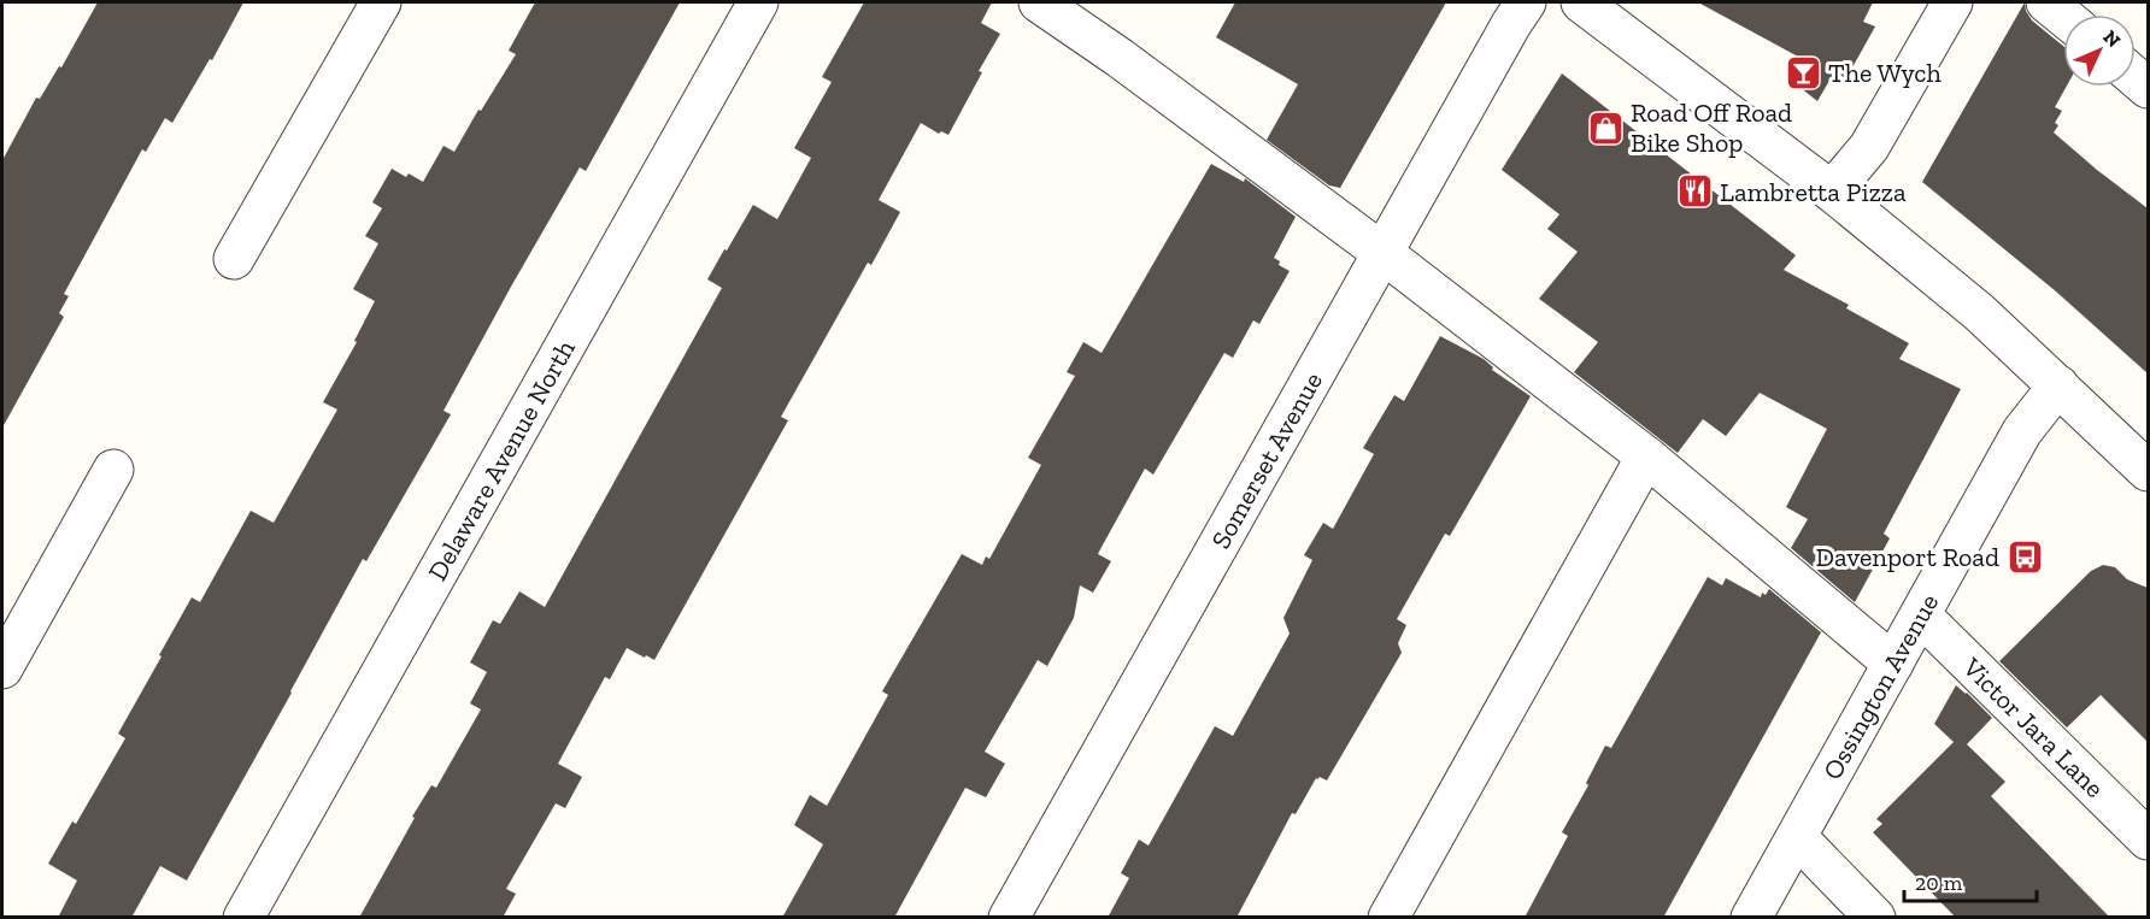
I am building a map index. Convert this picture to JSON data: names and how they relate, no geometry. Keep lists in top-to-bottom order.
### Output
{
  "streets": {
    "street": [
      "Somerset Avenue",
      "Delaware Avenue North",
      "Ossington Avenue",
      "Victor Jara Lane"
    ]
  },
  "crossings": [
    ["Ossington Avenue", "Victor Jara Lane"]
  ],
  "places": {
    "bar": ["The Wych"],
    "shop": ["Road Off Road Bike Shop"],
    "restaurant": ["Lambretta Pizza"],
    "bus stop": ["Davenport Road"]
  },
  "scale_bar": "20 m",
  "north": "top right"
}
